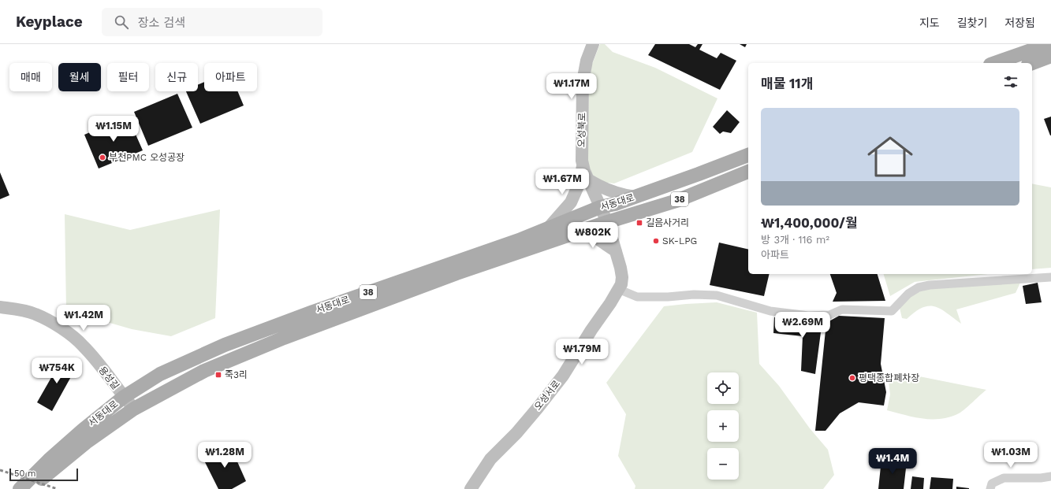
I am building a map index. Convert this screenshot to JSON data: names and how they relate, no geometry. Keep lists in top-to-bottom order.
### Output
{
  "streets": {
    "main road": ["38", "서동대로"],
    "street": ["오성북로", "용성길", "오성서로"]
  },
  "crossings": [
    ["오성북로", "오성서로"],
    ["서동대로", "용성길"],
    ["서동대로", "오성서로"]
  ],
  "places": {
    "other": ["부천PMC 오성공장", "SK-LPG", "평택종합폐차장"],
    "transit": ["길음사거리", "죽3리"]
  },
  "scale_bar": "50 m",
  "page": {
    "header": "Keyplace",
    "search": "장소 검색",
    "nav": ["지도", "길찾기", "저장됨"],
    "chip": [
      "매매",
      "월세",
      "필터",
      "신규",
      "아파트"
    ],
    "heading": "매물 11개",
    "price": [
      "₩1.17M",
      "₩1.15M",
      "₩1.67M",
      "₩802K",
      "₩1.42M",
      "₩2.69M",
      "₩1.79M",
      "₩754K",
      "₩1.28M",
      "₩1.03M",
      "₩1.4M"
    ],
    "list": [
      {
        "name": "₩1,400,000/월",
        "note": "방 3개 · 116 m² · 아파트"
      }
    ],
    "map_buttons": ["+", "−"],
    "scale": "50 m"
  }
}
